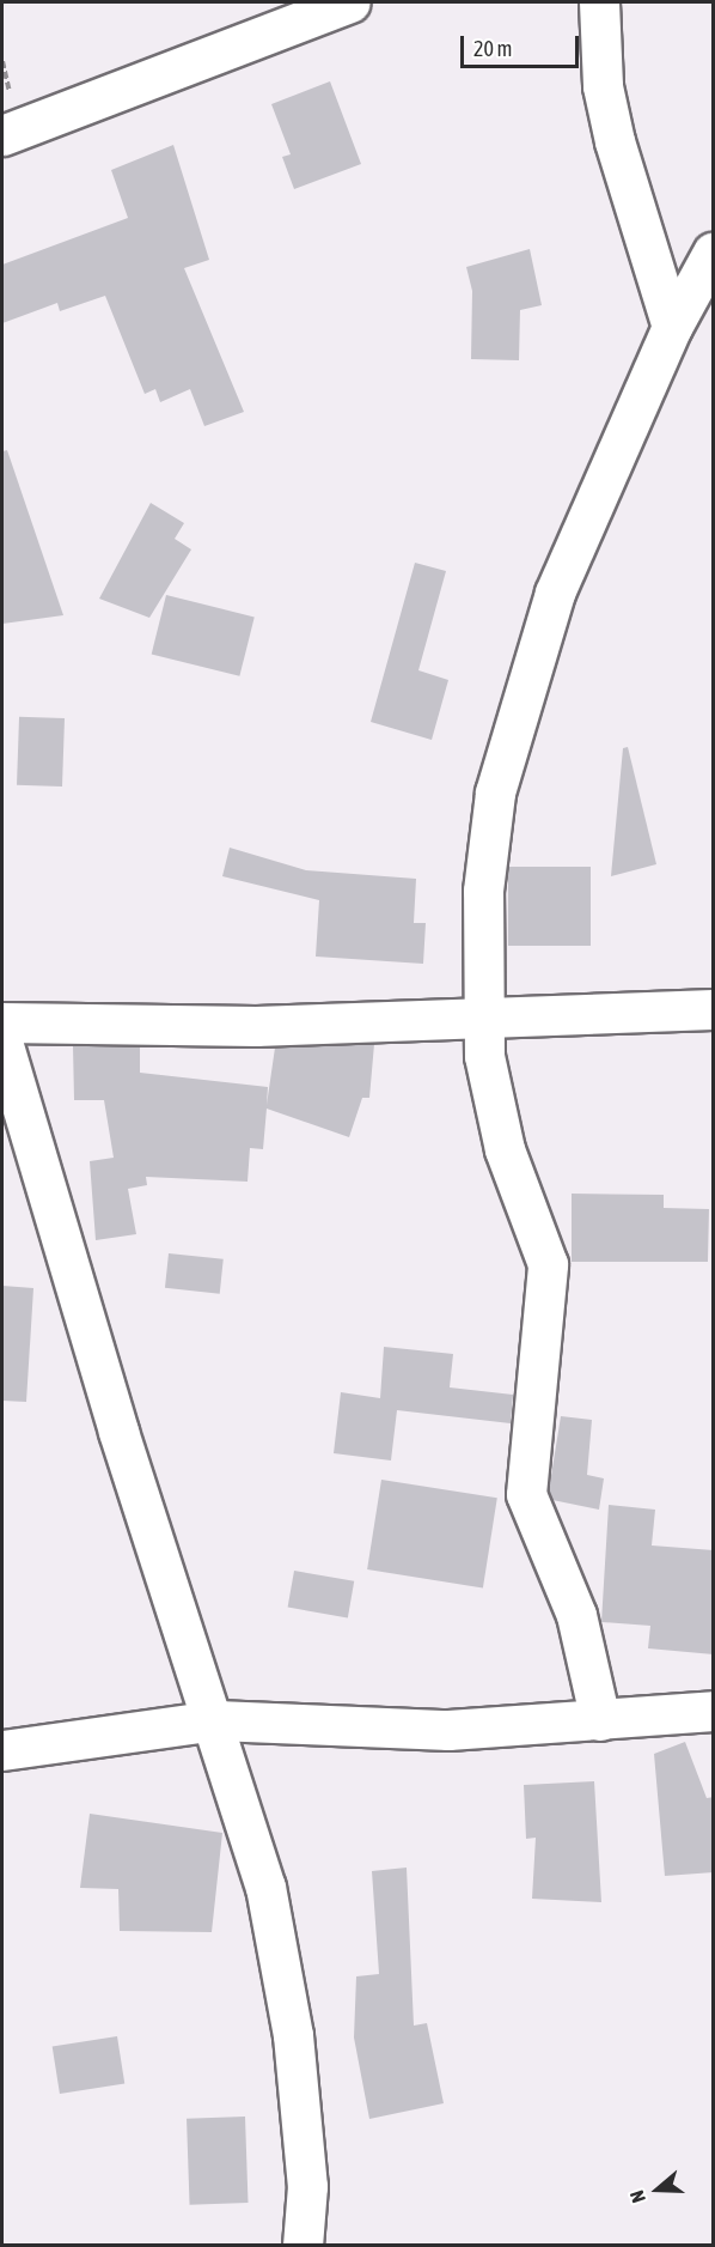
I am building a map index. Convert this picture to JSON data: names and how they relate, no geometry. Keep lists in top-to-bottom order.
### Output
{
  "scale_bar": "20 m",
  "north": "left"
}
